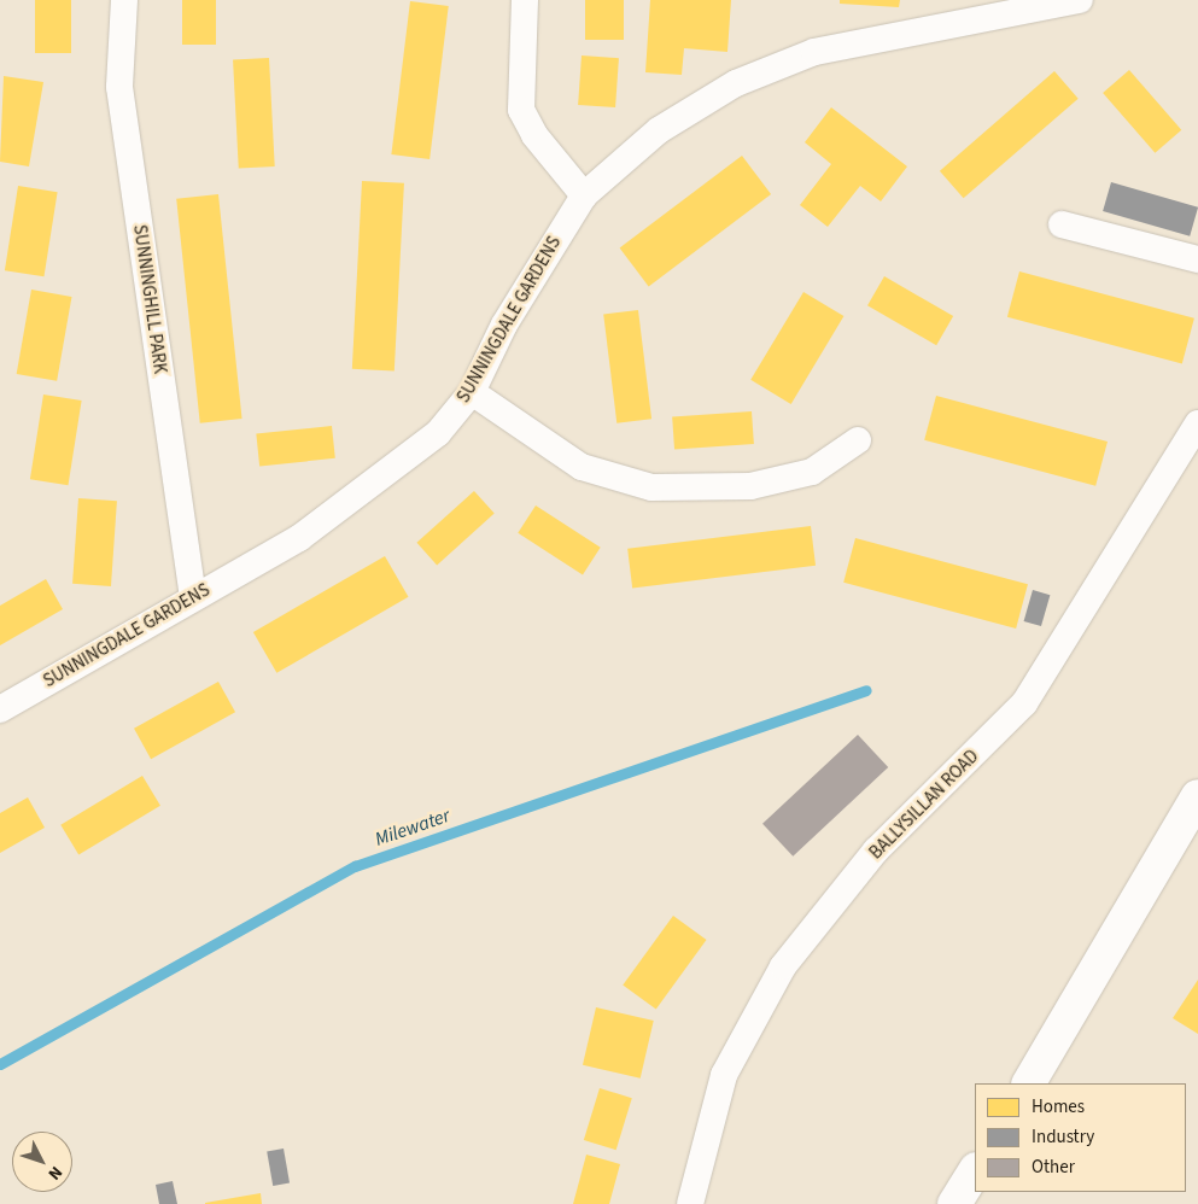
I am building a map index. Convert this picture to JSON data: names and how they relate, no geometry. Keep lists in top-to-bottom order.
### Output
{
  "streets": {
    "street": ["SUNNINGHILL PARK", "SUNNINGDALE GARDENS", "BALLYSILLAN ROAD"]
  },
  "crossings": [
    ["SUNNINGHILL PARK", "SUNNINGDALE GARDENS"]
  ],
  "water": ["Milewater"],
  "legend": ["Homes", "Industry", "Other"],
  "north": "bottom right"
}
